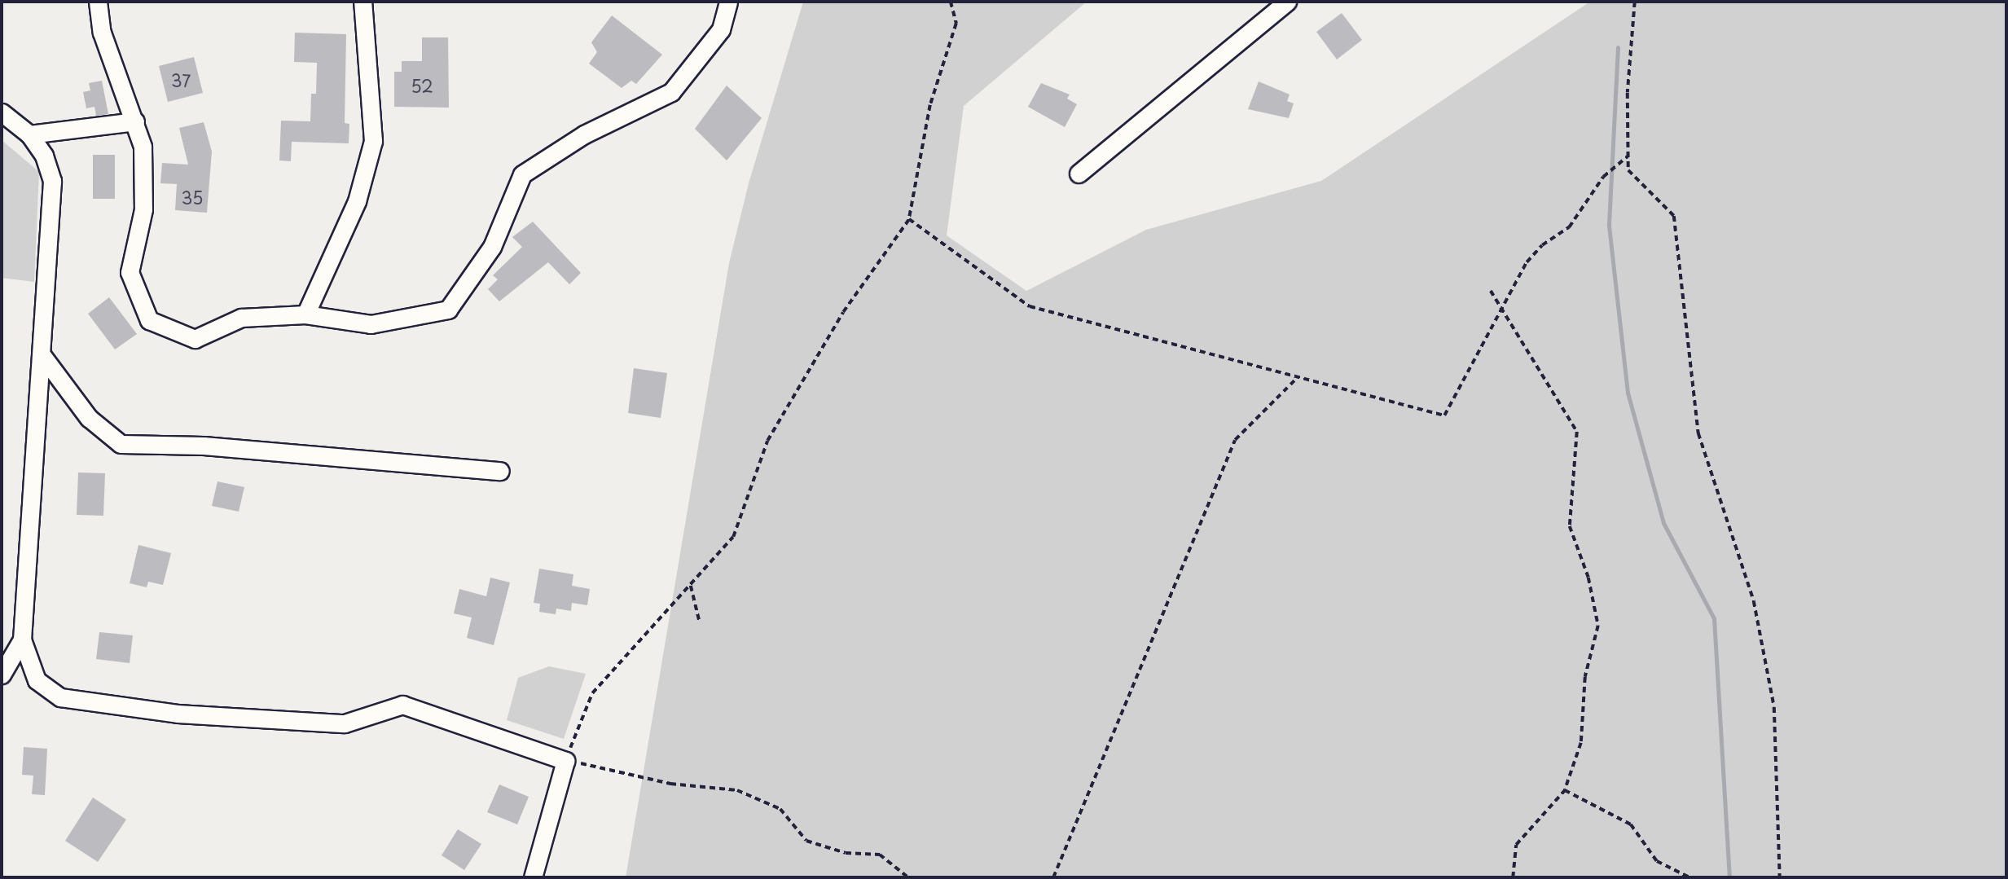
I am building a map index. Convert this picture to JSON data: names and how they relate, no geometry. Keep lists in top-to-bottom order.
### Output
{
  "house_numbers": ["37", "52", "35"]
}
